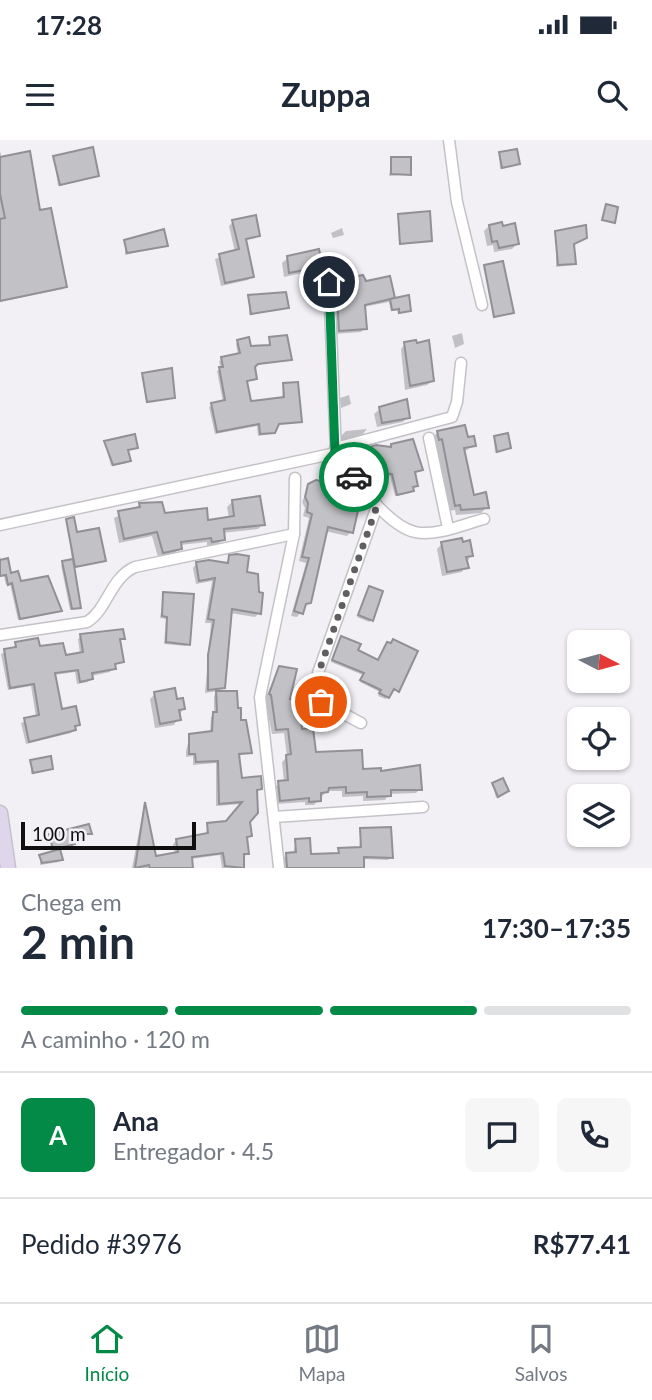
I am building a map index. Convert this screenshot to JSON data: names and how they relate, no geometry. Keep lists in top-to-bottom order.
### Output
{
  "scale_bar": "100 m",
  "north": "right",
  "page": {
    "status": "17:28",
    "header": "Zuppa",
    "scale": "100 m",
    "heading": ["2 min", "Chega em", "17:30–17:35"],
    "panel": [
      "Ana",
      "Entregador · 4.5",
      "Pedido #3976",
      "R$77.41"
    ],
    "bar": "A caminho · 120 m",
    "round": "A",
    "tabs": ["Início", "Mapa", "Salvos"]
  }
}
